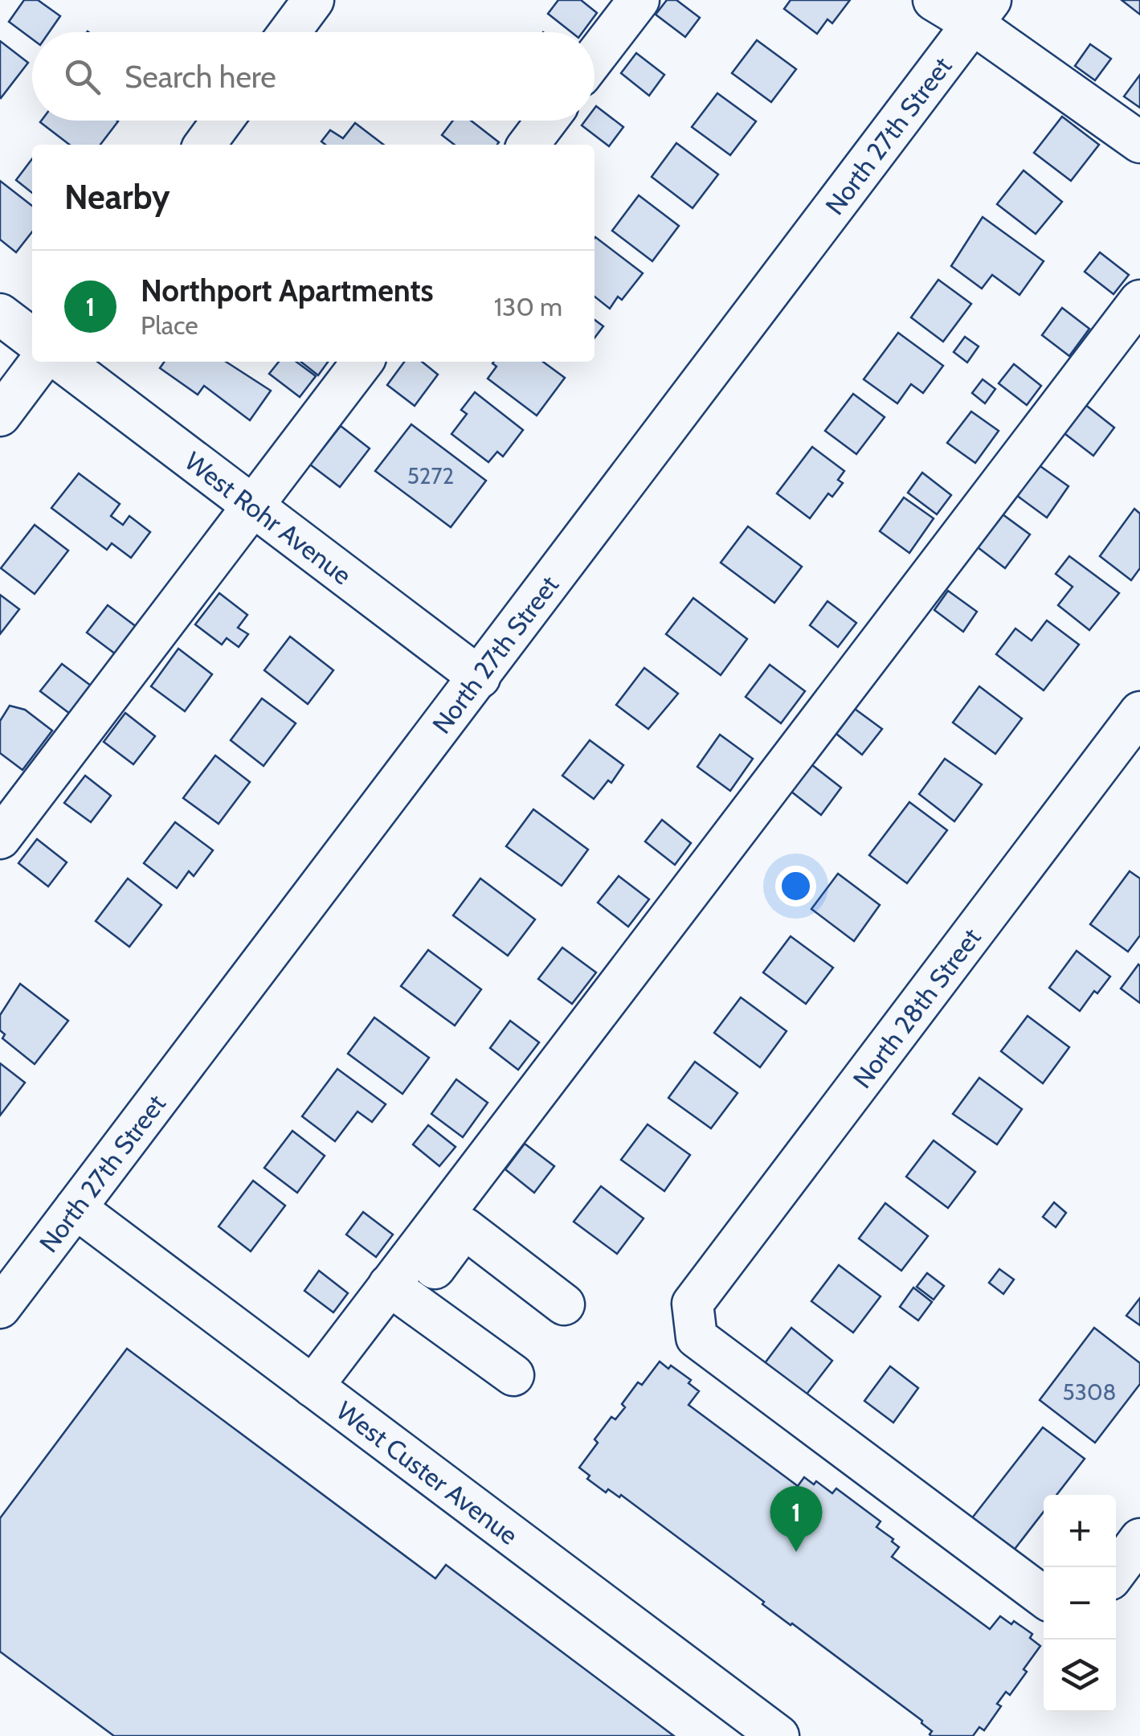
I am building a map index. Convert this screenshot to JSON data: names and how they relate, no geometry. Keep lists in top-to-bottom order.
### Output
{
  "streets": {
    "street": [
      "North 27th Street",
      "West Rohr Avenue",
      "North 28th Street",
      "West Custer Avenue"
    ]
  },
  "crossings": [
    ["North 27th Street", "West Rohr Avenue"],
    ["North 27th Street", "West Custer Avenue"]
  ],
  "house_numbers": ["5272", "5308"],
  "page": {
    "search": "Search here",
    "heading": "Nearby",
    "list": [
      {
        "mark": "1",
        "name": "Northport Apartments",
        "note": "Place",
        "value": "130 m"
      }
    ],
    "pins": "1",
    "map_buttons": ["+", "−"]
  }
}
